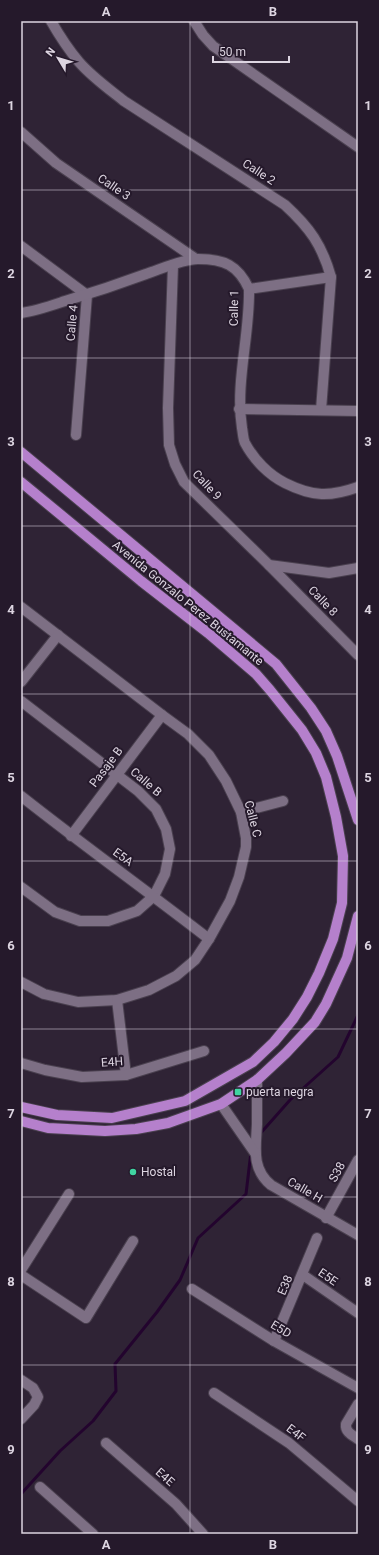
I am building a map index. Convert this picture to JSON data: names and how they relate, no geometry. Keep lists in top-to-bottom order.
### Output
{
  "streets": {
    "main road": ["Avenida Gonzalo Perez Bustamante"],
    "street": [
      "Calle 2",
      "Calle 3",
      "Calle 1",
      "Calle 4",
      "Calle 9",
      "Calle 8",
      "Pasaje B",
      "Calle B",
      "Calle C",
      "E5A",
      "E4H",
      "S38",
      "Calle H",
      "E5E",
      "E38",
      "E5D",
      "E4F",
      "E4E"
    ]
  },
  "crossings": [
    ["Calle 3", "Calle 1"],
    ["Calle 1", "Calle 4"],
    ["Calle 1", "Calle 9"],
    ["Calle 9", "Calle 8"],
    ["Pasaje B", "Calle B"],
    ["Pasaje B", "Calle C"],
    ["Pasaje B", "E5A"],
    ["Calle B", "E5A"],
    ["Calle C", "E5A"],
    ["S38", "Calle H"],
    ["E5E", "E38"],
    ["E38", "E5D"]
  ],
  "places": {
    "transit": ["puerta negra"],
    "other": ["Hostal"]
  },
  "scale_bar": "50 m",
  "north": "top left",
  "grid": {
    "columns": ["A", "B"],
    "rows": [
      "1",
      "2",
      "3",
      "4",
      "5",
      "6",
      "7",
      "8",
      "9"
    ]
  }
}
